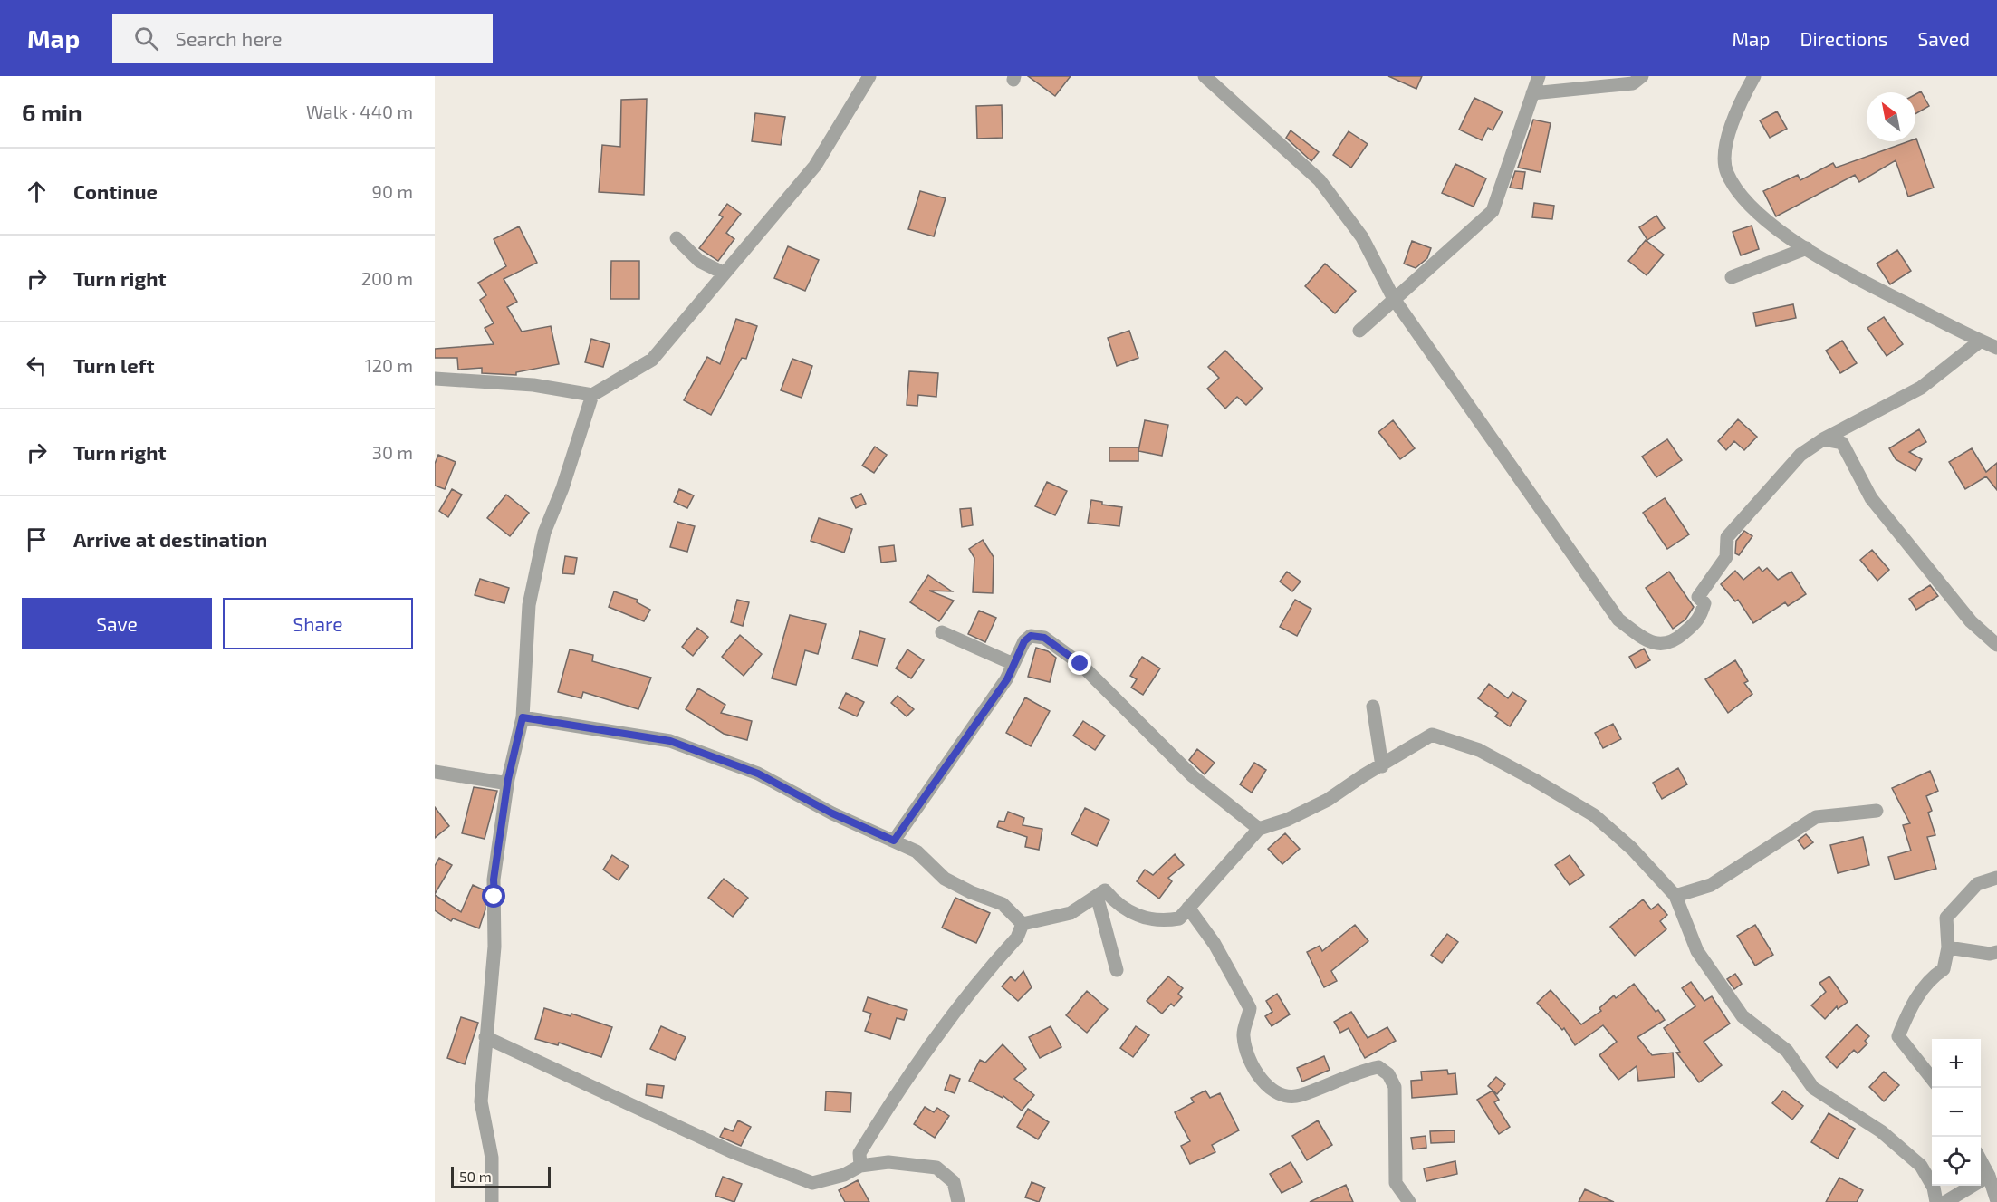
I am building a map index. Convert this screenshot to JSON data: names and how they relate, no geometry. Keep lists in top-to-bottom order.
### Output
{
  "scale_bar": "50 m",
  "north": "top left",
  "page": {
    "header": "Map",
    "search": "Search here",
    "nav": ["Map", "Directions", "Saved"],
    "heading": ["6 min", "Walk · 440 m"],
    "list": [
      ["Continue", "90 m"],
      ["Turn right", "200 m"],
      ["Turn left", "120 m"],
      ["Turn right", "30 m"],
      "Arrive at destination"
    ],
    "buttons": ["Save", "Share"],
    "map_buttons": ["+", "−"],
    "scale": "50 m"
  }
}
